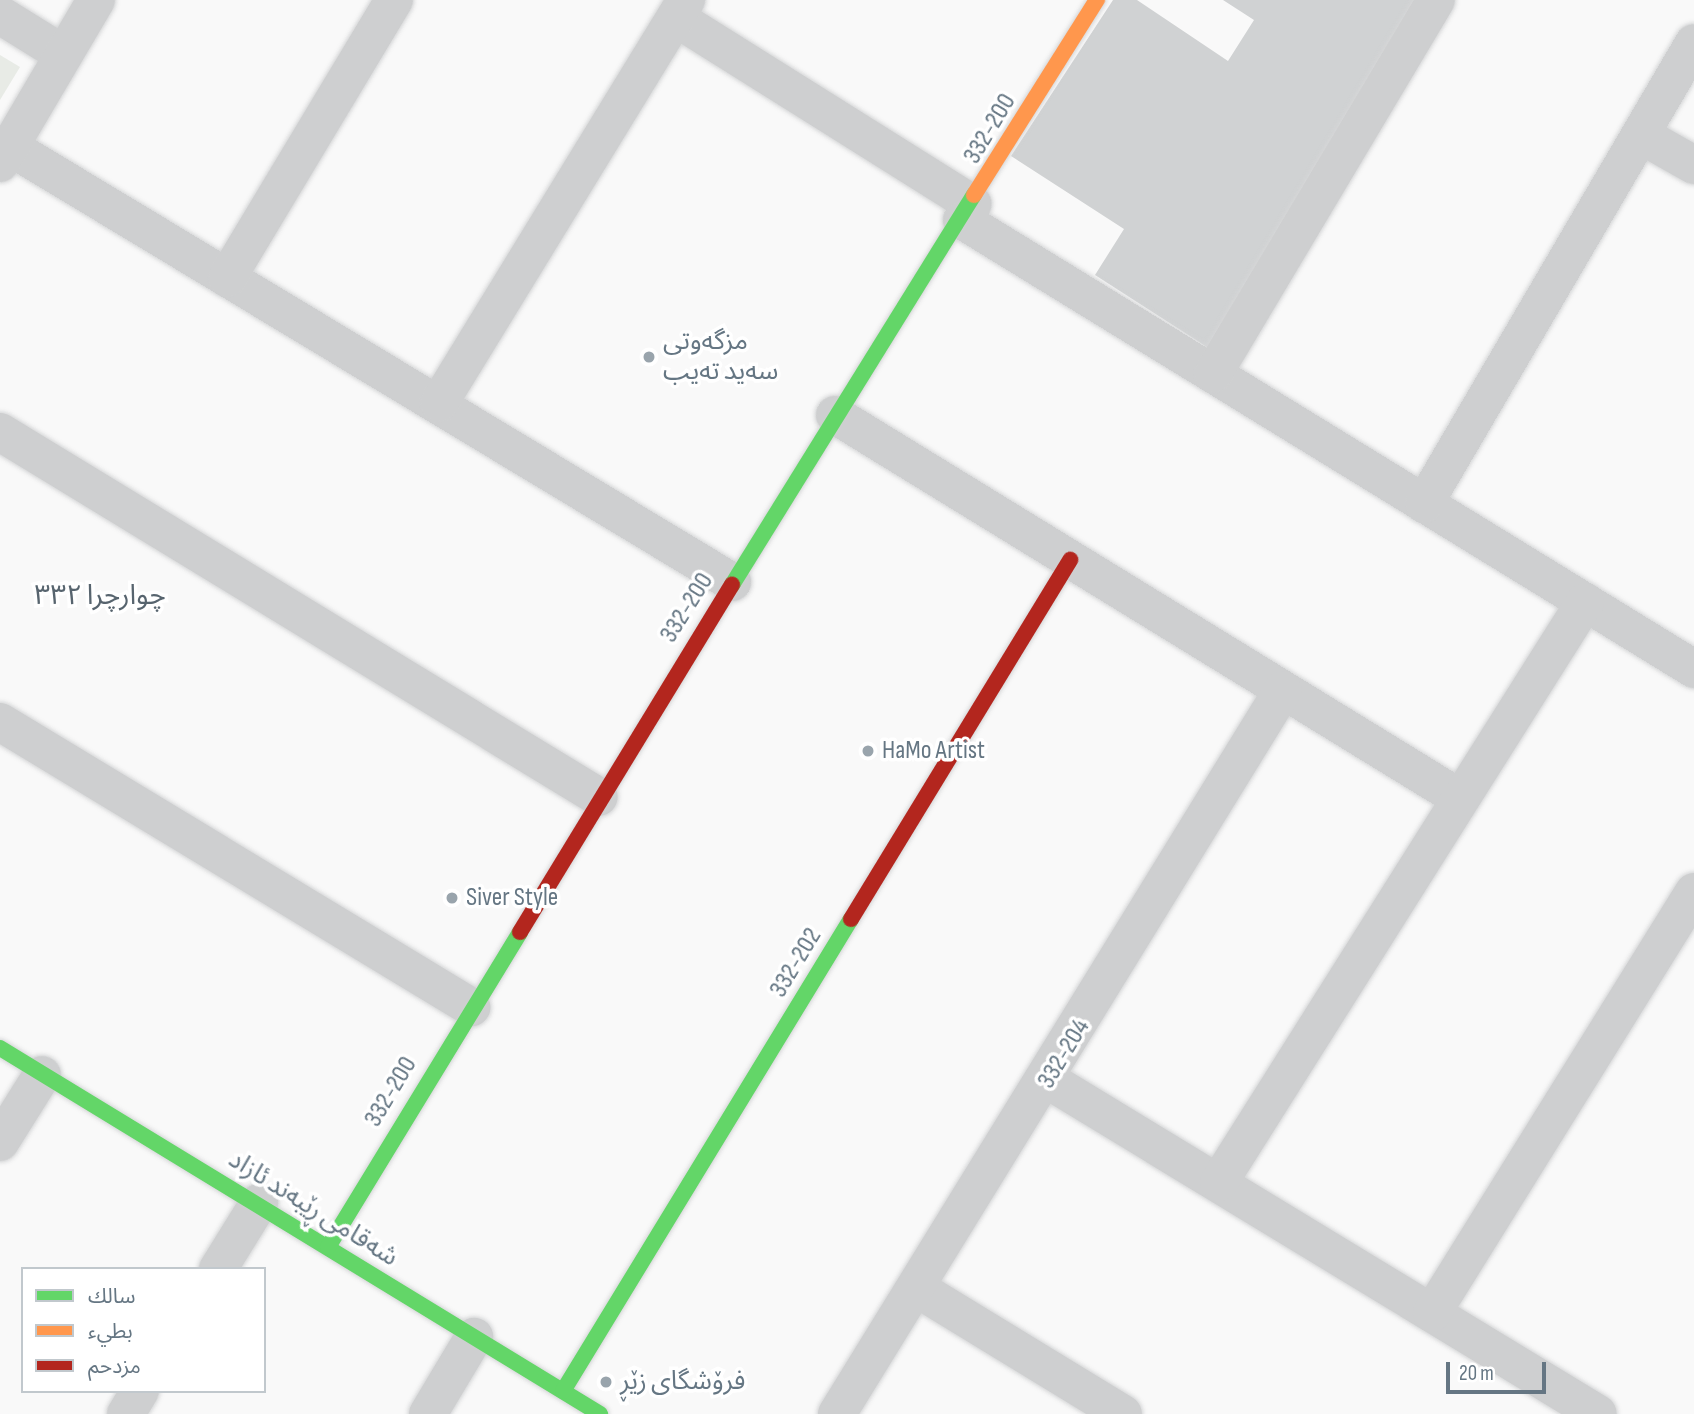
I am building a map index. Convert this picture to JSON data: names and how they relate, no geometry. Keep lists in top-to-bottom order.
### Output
{
  "streets": {
    "street": [
      "332-200",
      "332-202",
      "332-204",
      "شەقامی ڕێبەند ئازاد"
    ]
  },
  "crossings": [
    ["332-200", "شەقامی ڕێبەند ئازاد"],
    ["332-202", "شەقامی ڕێبەند ئازاد"]
  ],
  "districts": ["چوارچرا ٣٣٢"],
  "places": [
    "مزگەوتی سەید تەیب",
    "HaMo Artist",
    "Siver Style",
    "فرۆشگای زێڕ"
  ],
  "legend": ["سالك", "بطيء", "مزدحم"],
  "scale_bar": "20 m"
}
